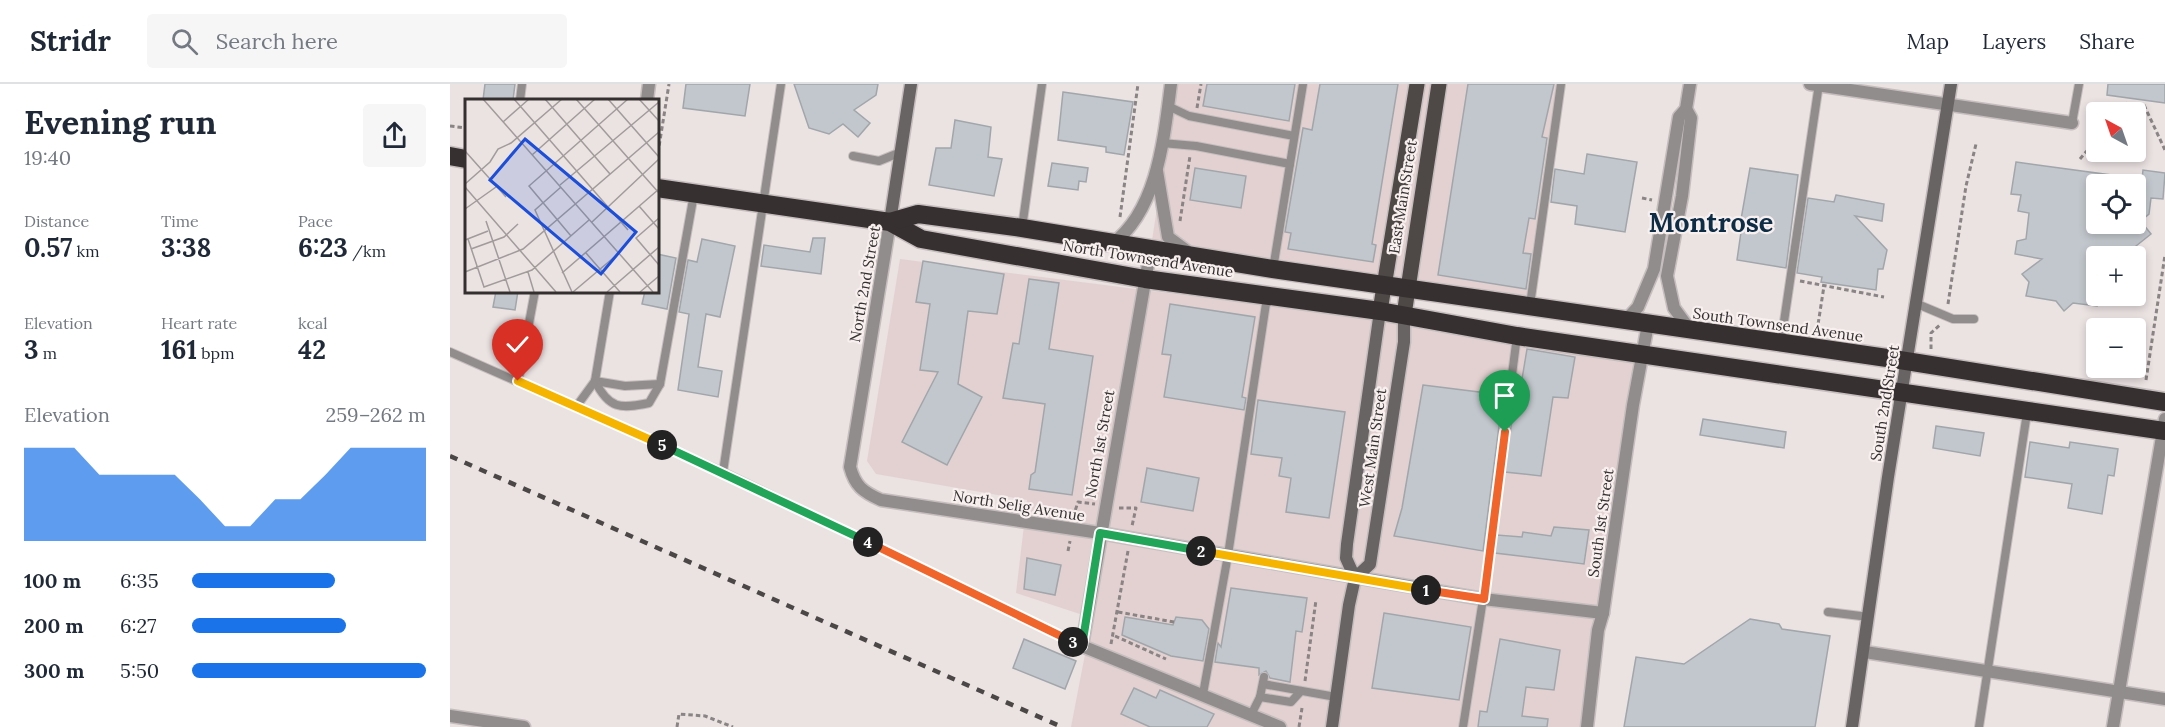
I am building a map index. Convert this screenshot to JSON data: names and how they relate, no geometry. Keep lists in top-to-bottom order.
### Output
{
  "streets": {
    "highway": ["North Townsend Avenue", "South Townsend Avenue"],
    "main road": ["East Main Street"],
    "street": [
      "North 2nd Street",
      "South 2nd Street",
      "North 1st Street",
      "West Main Street",
      "North Selig Avenue",
      "South 1st Street"
    ]
  },
  "crossings": [
    ["East Main Street", "North Townsend Avenue"],
    ["East Main Street", "South Townsend Avenue"],
    ["East Main Street", "West Main Street"],
    ["North Townsend Avenue", "North 2nd Street"],
    ["North Townsend Avenue", "South Townsend Avenue"],
    ["North Townsend Avenue", "North 1st Street"],
    ["North Townsend Avenue", "West Main Street"],
    ["North 2nd Street", "North Selig Avenue"],
    ["South Townsend Avenue", "South 2nd Street"],
    ["South Townsend Avenue", "South 1st Street"],
    ["North 1st Street", "North Selig Avenue"],
    ["West Main Street", "North Selig Avenue"],
    ["North Selig Avenue", "South 1st Street"]
  ],
  "districts": ["Montrose"],
  "north": "top left",
  "page": {
    "header": "Stridr",
    "search": "Search here",
    "nav": ["Map", "Layers", "Share"],
    "heading": ["Evening run", "19:40"],
    "map_buttons": ["+", "−"],
    "stats": [
      ["Distance", "0.57 km"],
      ["Time", "3:38"],
      ["Pace", "6:23 /km"],
      ["Elevation", "3 m"],
      ["Heart rate", "161 bpm"],
      ["kcal", "42"]
    ],
    "chart": ["Elevation", "259–262 m"],
    "pins": [
      "5",
      "4",
      "2",
      "1",
      "3"
    ],
    "list": [
      {
        "name": "100 m",
        "note": "6:35"
      },
      {
        "name": "200 m",
        "note": "6:27"
      },
      {
        "name": "300 m",
        "note": "5:50"
      }
    ]
  }
}
